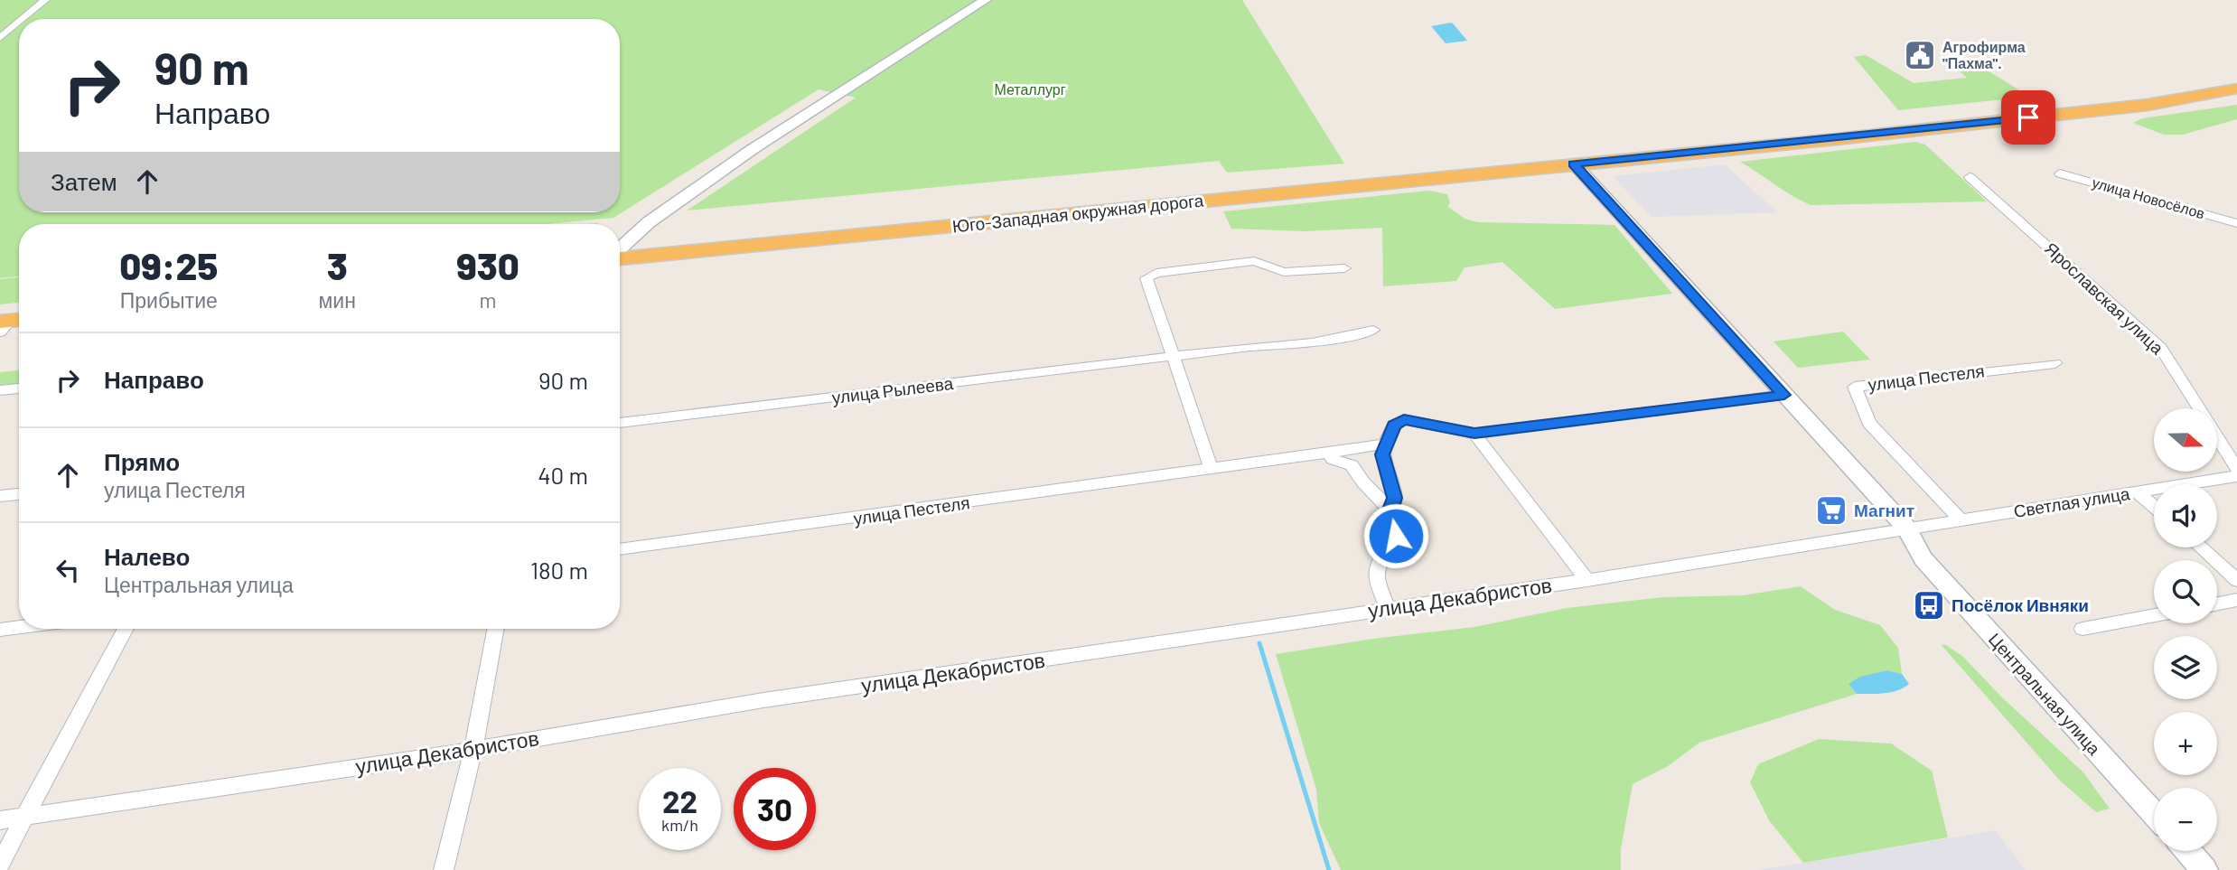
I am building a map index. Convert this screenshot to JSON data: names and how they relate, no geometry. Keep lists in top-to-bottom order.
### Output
{
  "streets": {
    "highway": ["Юго-Западная окружная дорога"],
    "street": [
      "улица Новосёлов",
      "Ярославская улица",
      "улица Пестеля",
      "улица Рылеева",
      "Светлая улица",
      "улица Декабристов",
      "Центральная улица"
    ]
  },
  "crossings": [
    ["Юго-Западная окружная дорога", "Центральная улица"],
    ["улица Пестеля", "Светлая улица"],
    ["Светлая улица", "улица Декабристов"],
    ["Светлая улица", "Центральная улица"],
    ["улица Декабристов", "Центральная улица"]
  ],
  "parks": ["Металлург"],
  "places": {
    "public building": ["Агрофирма \"Пахма\"."],
    "supermarket": ["Магнит"],
    "bus stop": ["Посёлок Ивняки"]
  },
  "north": "right",
  "page": {
    "turn": ["90 m", "Направо"],
    "then": "Затем",
    "eta": [
      "09:25",
      "Прибытие",
      "3",
      "мин",
      "930",
      "m"
    ],
    "list": [
      {
        "name": "Направо",
        "value": "90 m"
      },
      {
        "name": "Прямо",
        "note": "улица Пестеля",
        "value": "40 m"
      },
      {
        "name": "Налево",
        "note": "Центральная улица",
        "value": "180 m"
      }
    ],
    "map_buttons": ["+", "−"],
    "speed": "22 km/h",
    "limit": "30"
  }
}
